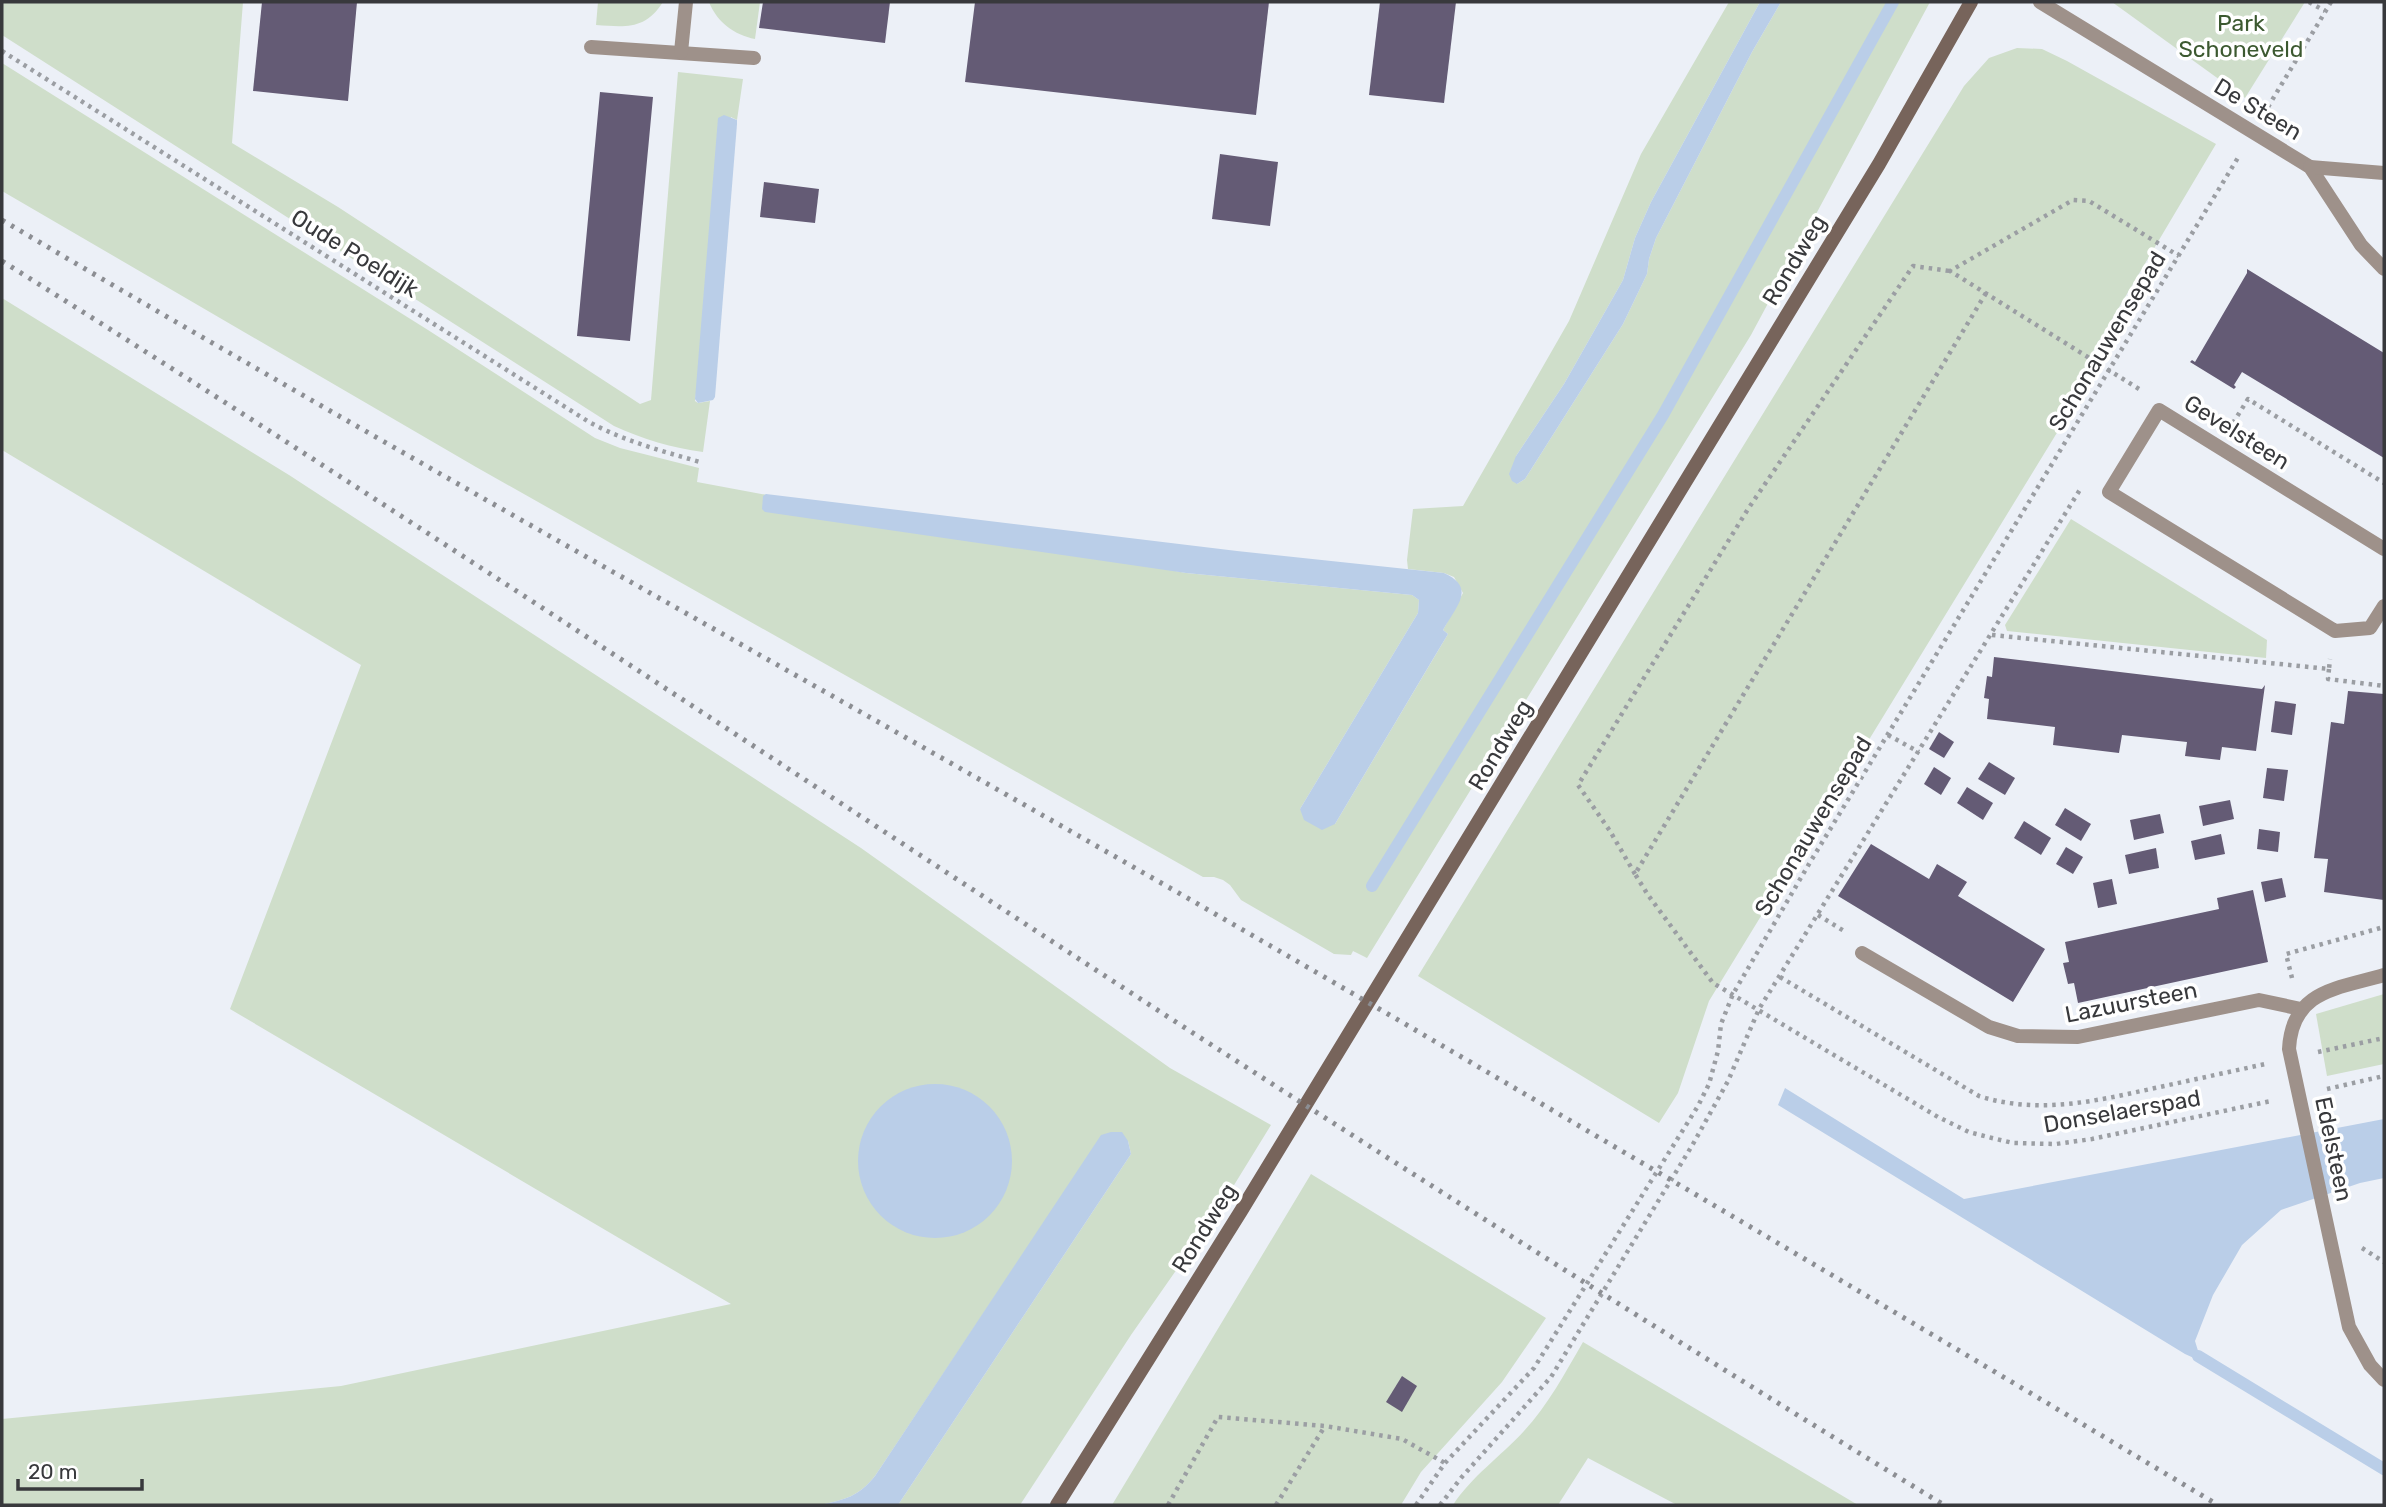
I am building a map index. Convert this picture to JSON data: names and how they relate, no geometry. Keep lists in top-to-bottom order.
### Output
{
  "streets": {
    "main road": ["Rondweg"],
    "street": [
      "De Steen",
      "Gevelsteen",
      "Lazuursteen",
      "Edelsteen"
    ],
    "path": ["Oude Poeldijk", "Schonauwensepad", "Donselaerspad"]
  },
  "crossings": [
    ["Schonauwensepad", "Donselaerspad"],
    ["Lazuursteen", "Edelsteen"],
    ["Donselaerspad", "Edelsteen"]
  ],
  "parks": ["Park Schoneveld"],
  "scale_bar": "20 m"
}
